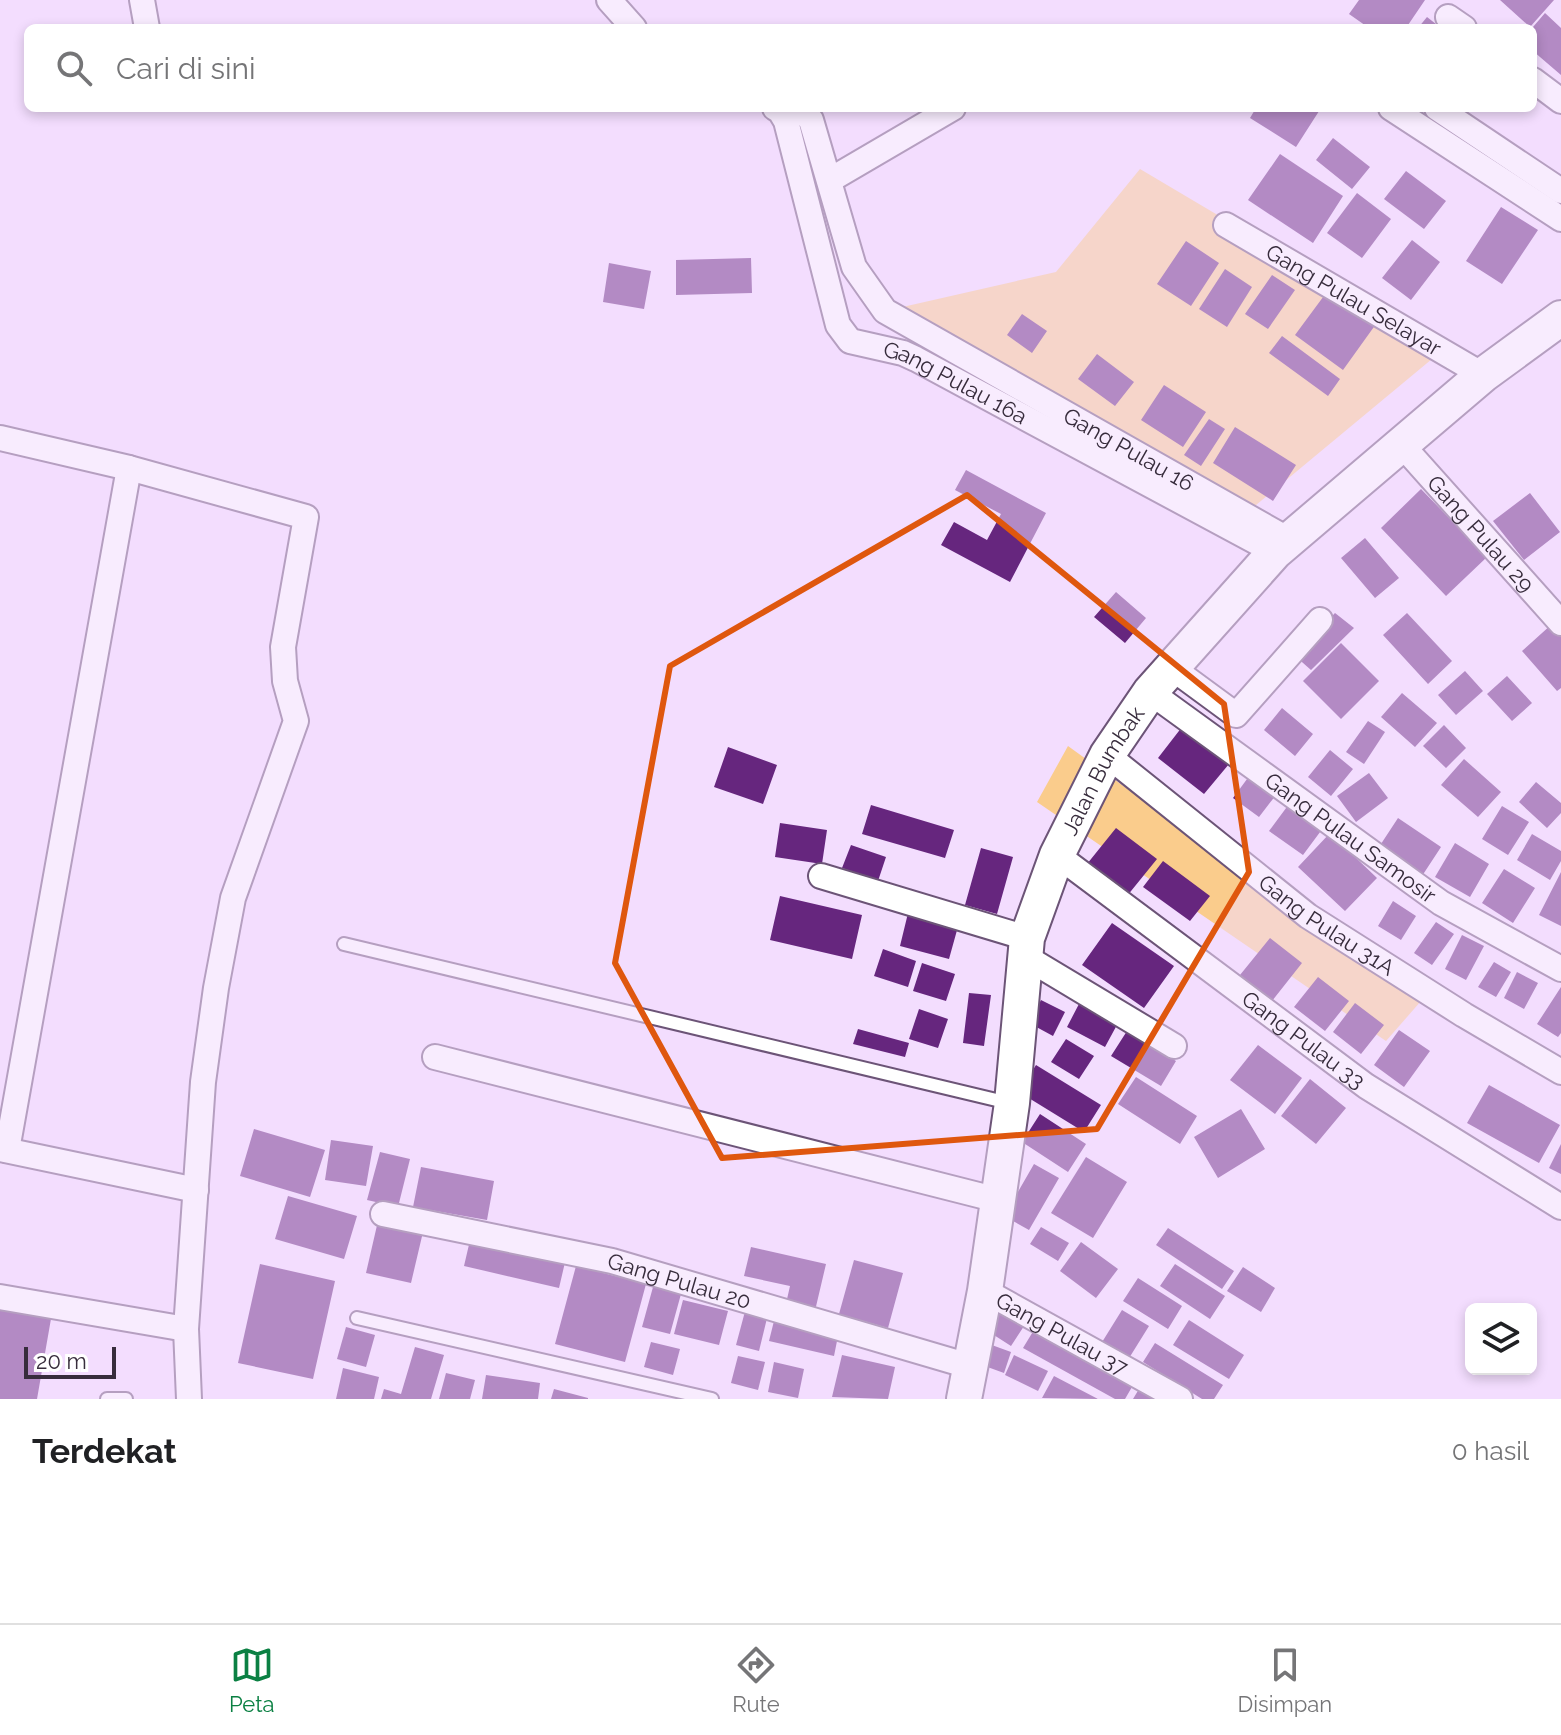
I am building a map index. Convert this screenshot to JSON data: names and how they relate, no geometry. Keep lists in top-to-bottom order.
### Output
{
  "streets": {
    "street": [
      "Gang Pulau Selayar",
      "Gang Pulau 16a",
      "Gang Pulau 16",
      "Gang Pulau 29",
      "Jalan Bumbak",
      "Gang Pulau Samosir",
      "Gang Pulau 31A",
      "Gang Pulau 33",
      "Gang Pulau 20",
      "Gang Pulau 37"
    ]
  },
  "crossings": [
    ["Gang Pulau Selayar", "Jalan Bumbak"],
    ["Gang Pulau 16a", "Gang Pulau 16"],
    ["Gang Pulau 16a", "Jalan Bumbak"],
    ["Gang Pulau 16", "Jalan Bumbak"],
    ["Gang Pulau 29", "Jalan Bumbak"],
    ["Jalan Bumbak", "Gang Pulau Samosir"],
    ["Jalan Bumbak", "Gang Pulau 31A"],
    ["Jalan Bumbak", "Gang Pulau 33"],
    ["Jalan Bumbak", "Gang Pulau 20"],
    ["Jalan Bumbak", "Gang Pulau 37"]
  ],
  "scale_bar": "20 m",
  "page": {
    "search": "Cari di sini",
    "scale": "20 m",
    "heading": ["Terdekat", "0 hasil"],
    "nav": ["Peta", "Rute", "Disimpan"]
  }
}
